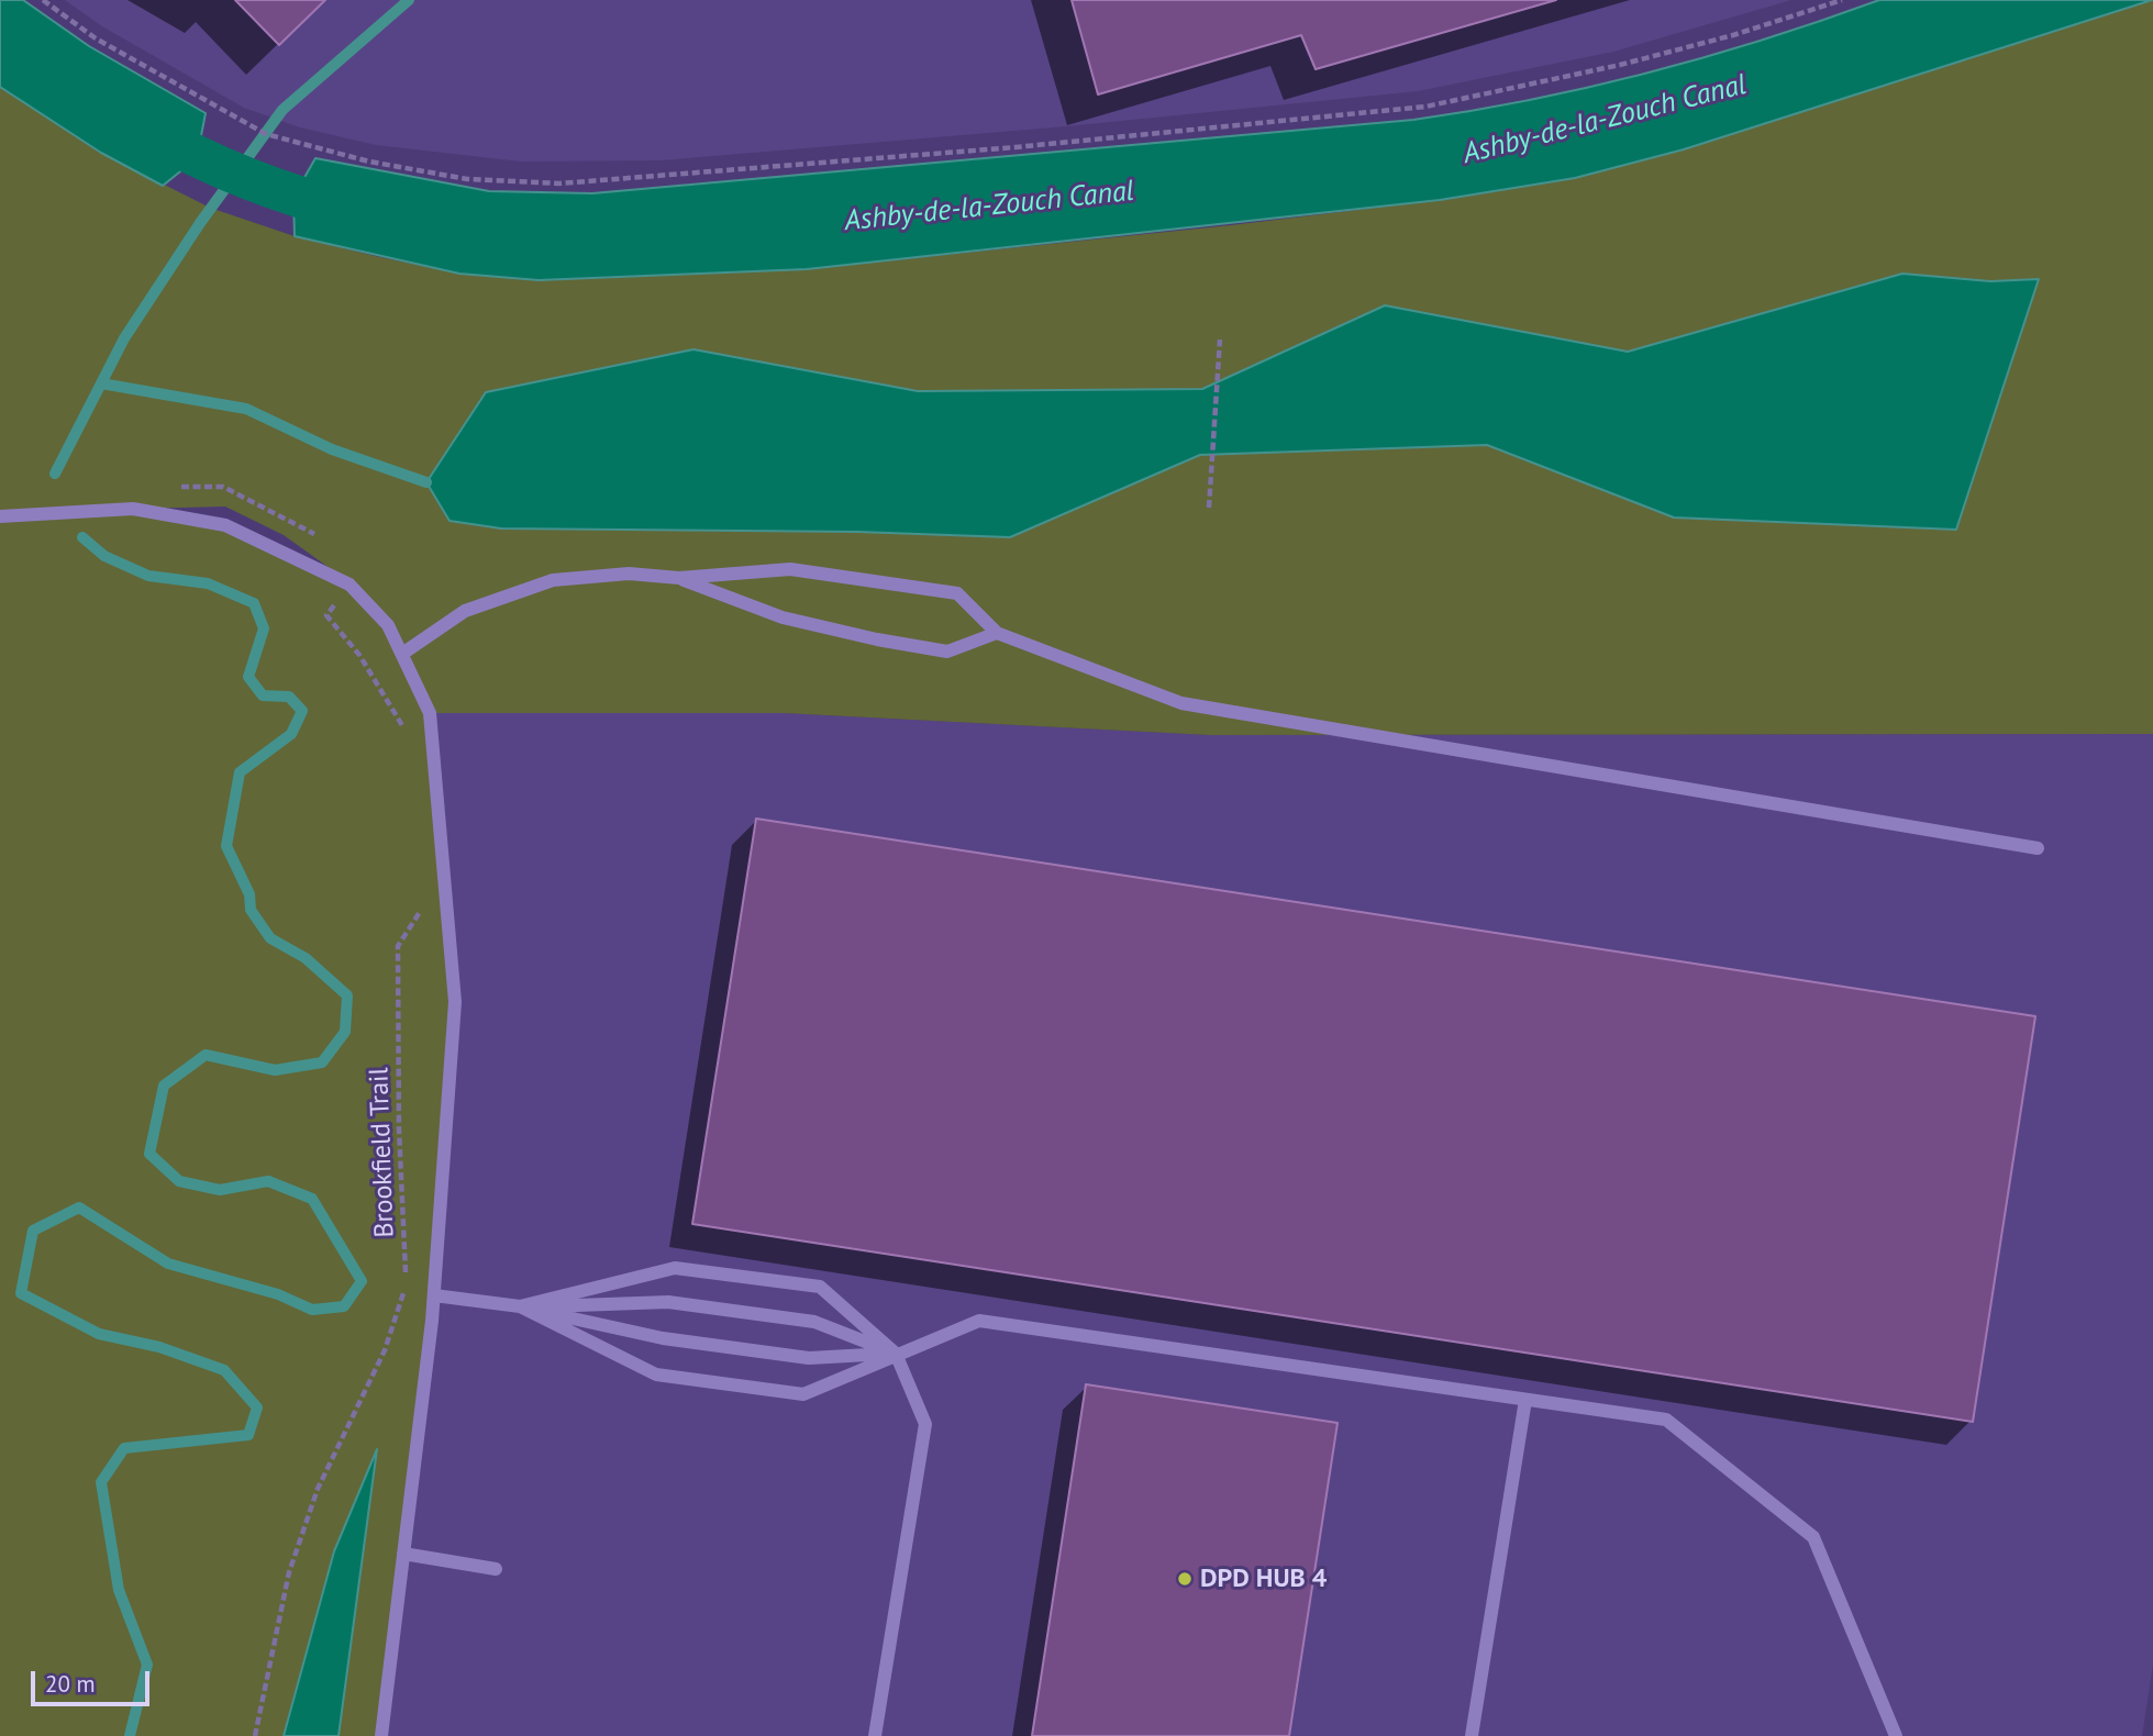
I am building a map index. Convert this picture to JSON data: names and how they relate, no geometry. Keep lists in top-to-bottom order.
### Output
{
  "streets": {
    "path": ["Brookfield Trail"]
  },
  "water": ["Ashby-de-la-Zouch Canal"],
  "places": ["DPD HUB 4"],
  "scale_bar": "20 m"
}
